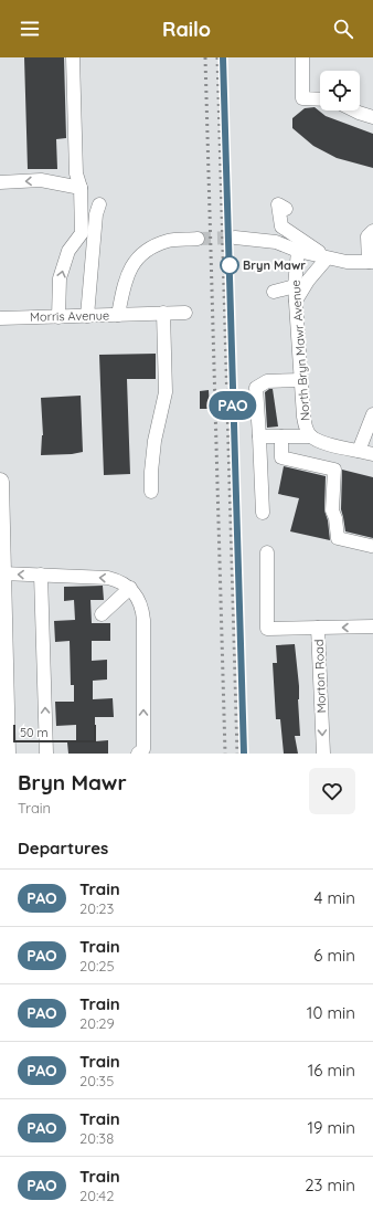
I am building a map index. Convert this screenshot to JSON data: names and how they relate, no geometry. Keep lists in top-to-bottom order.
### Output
{
  "streets": {
    "street": ["Morris Avenue", "North Bryn Mawr Avenue", "Morton Road"]
  },
  "places": ["Bryn Mawr"],
  "scale_bar": "50 m",
  "page": {
    "header": "Railo",
    "on_map": "PAO",
    "scale": "50 m",
    "heading": [
      ["Bryn Mawr", "Train"],
      "Departures"
    ],
    "list": [
      {
        "mark": "PAO",
        "name": "Train",
        "note": "20:23",
        "value": "4 min"
      },
      {
        "mark": "PAO",
        "name": "Train",
        "note": "20:25",
        "value": "6 min"
      },
      {
        "mark": "PAO",
        "name": "Train",
        "note": "20:29",
        "value": "10 min"
      },
      {
        "mark": "PAO",
        "name": "Train",
        "note": "20:35",
        "value": "16 min"
      },
      {
        "mark": "PAO",
        "name": "Train",
        "note": "20:38",
        "value": "19 min"
      },
      {
        "mark": "PAO",
        "name": "Train",
        "note": "20:42",
        "value": "23 min"
      }
    ]
  }
}
